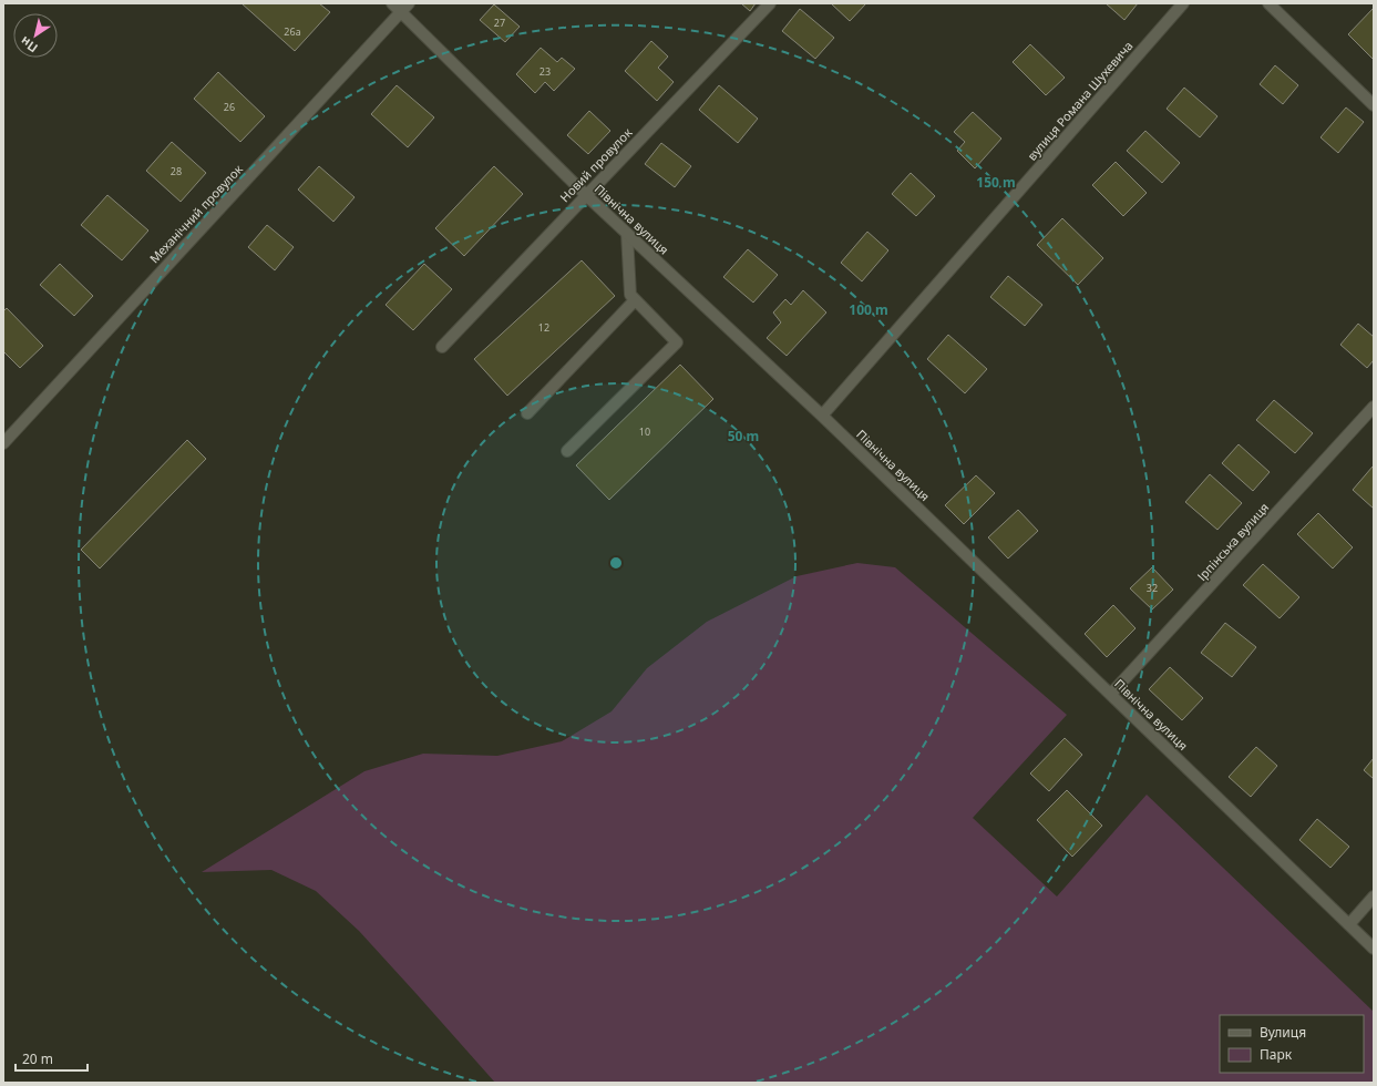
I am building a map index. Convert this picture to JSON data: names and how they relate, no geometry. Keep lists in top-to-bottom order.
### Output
{
  "streets": {
    "street": [
      "вулиця Романа Шухевича",
      "Новий провулок",
      "Механічний провулок",
      "Північна вулиця",
      "Ірпінська вулиця"
    ]
  },
  "crossings": [
    ["вулиця Романа Шухевича", "Північна вулиця"],
    ["Новий провулок", "Північна вулиця"],
    ["Механічний провулок", "Північна вулиця"],
    ["Північна вулиця", "Ірпінська вулиця"]
  ],
  "house_numbers": [
    "27",
    "26а",
    "23",
    "26",
    "28",
    "12",
    "10",
    "32"
  ],
  "legend": ["Вулиця", "Парк"],
  "scale_bar": "20 m",
  "north": "bottom left",
  "rings": ["150 m", "100 m", "50 m"]
}
